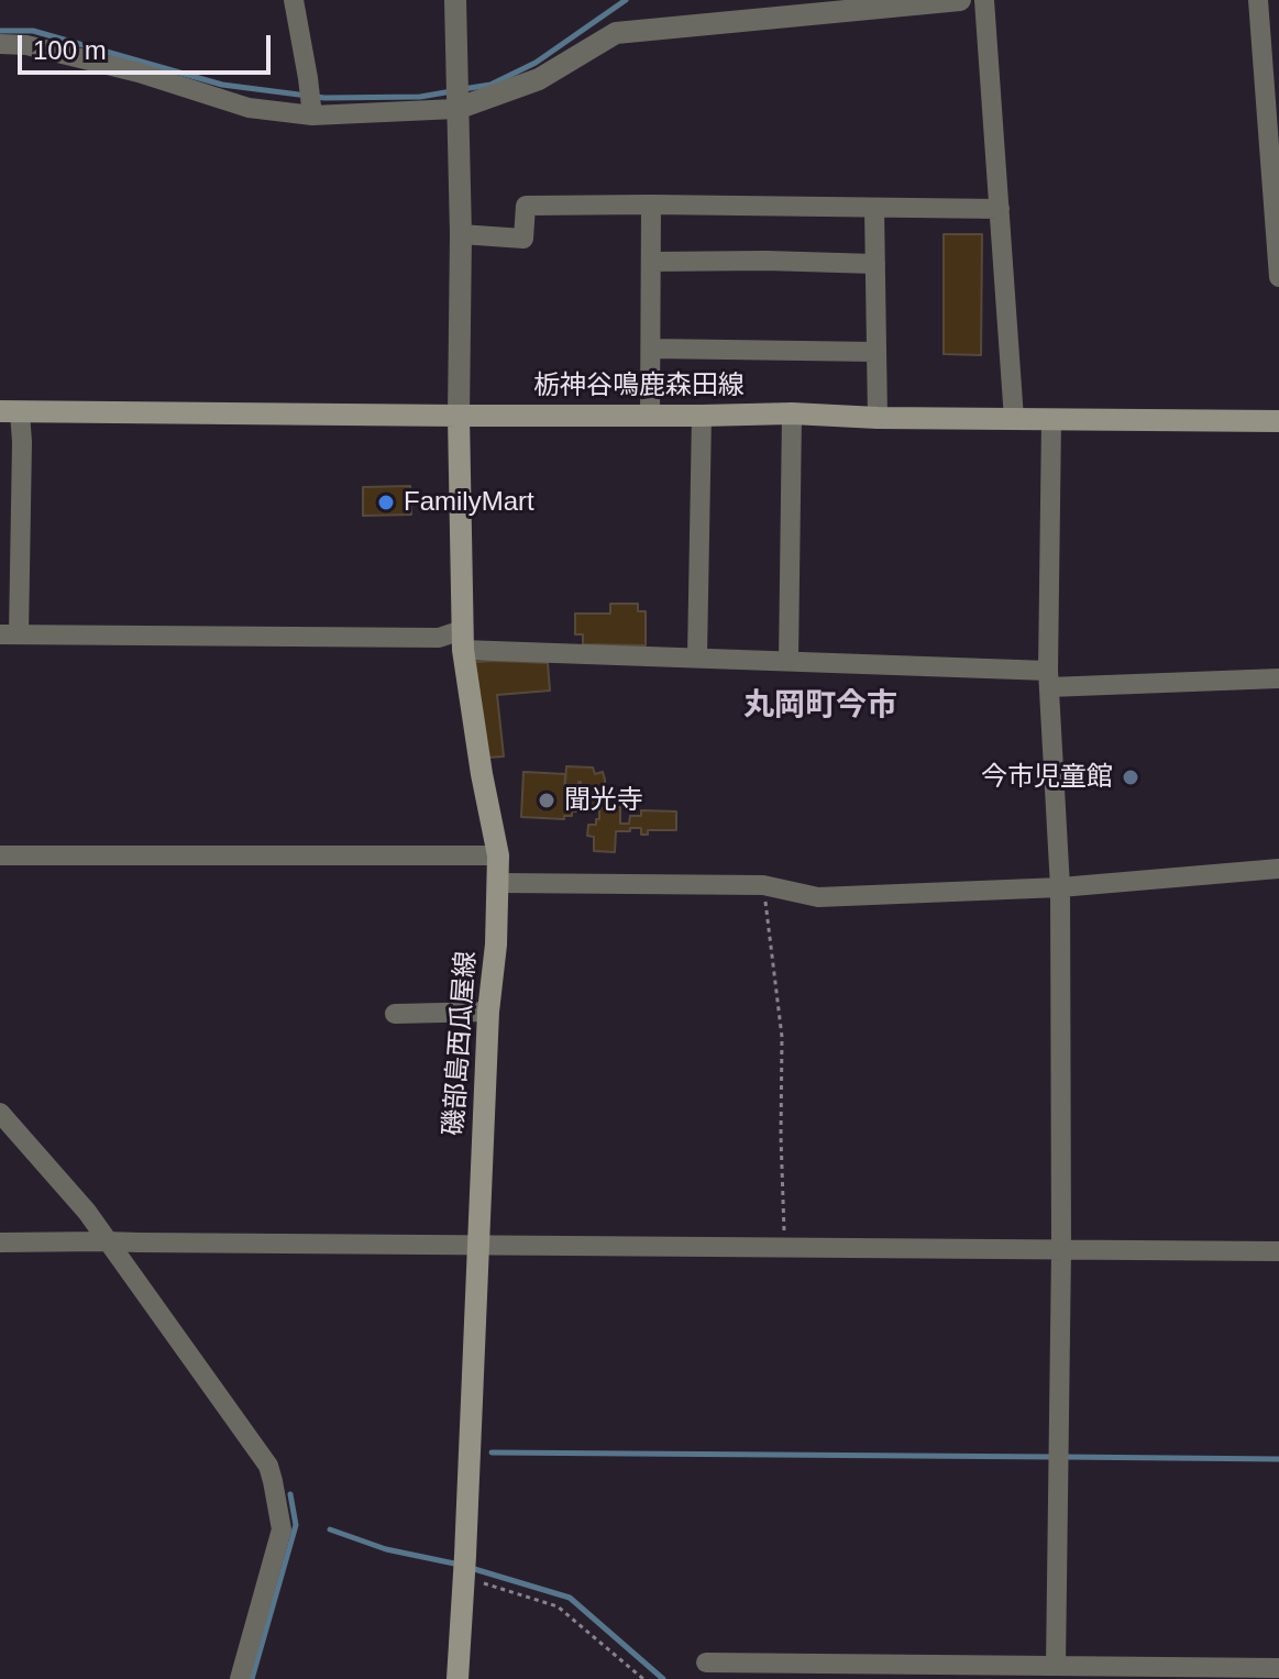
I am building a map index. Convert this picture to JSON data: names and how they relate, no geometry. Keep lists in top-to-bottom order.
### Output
{
  "streets": {
    "main road": ["栃神谷鳴鹿森田線", "磯部島西瓜屋線"]
  },
  "crossings": [
    ["栃神谷鳴鹿森田線", "磯部島西瓜屋線"]
  ],
  "districts": ["丸岡町今市"],
  "places": ["FamilyMart", "今市児童館", "聞光寺"],
  "scale_bar": "100 m"
}
